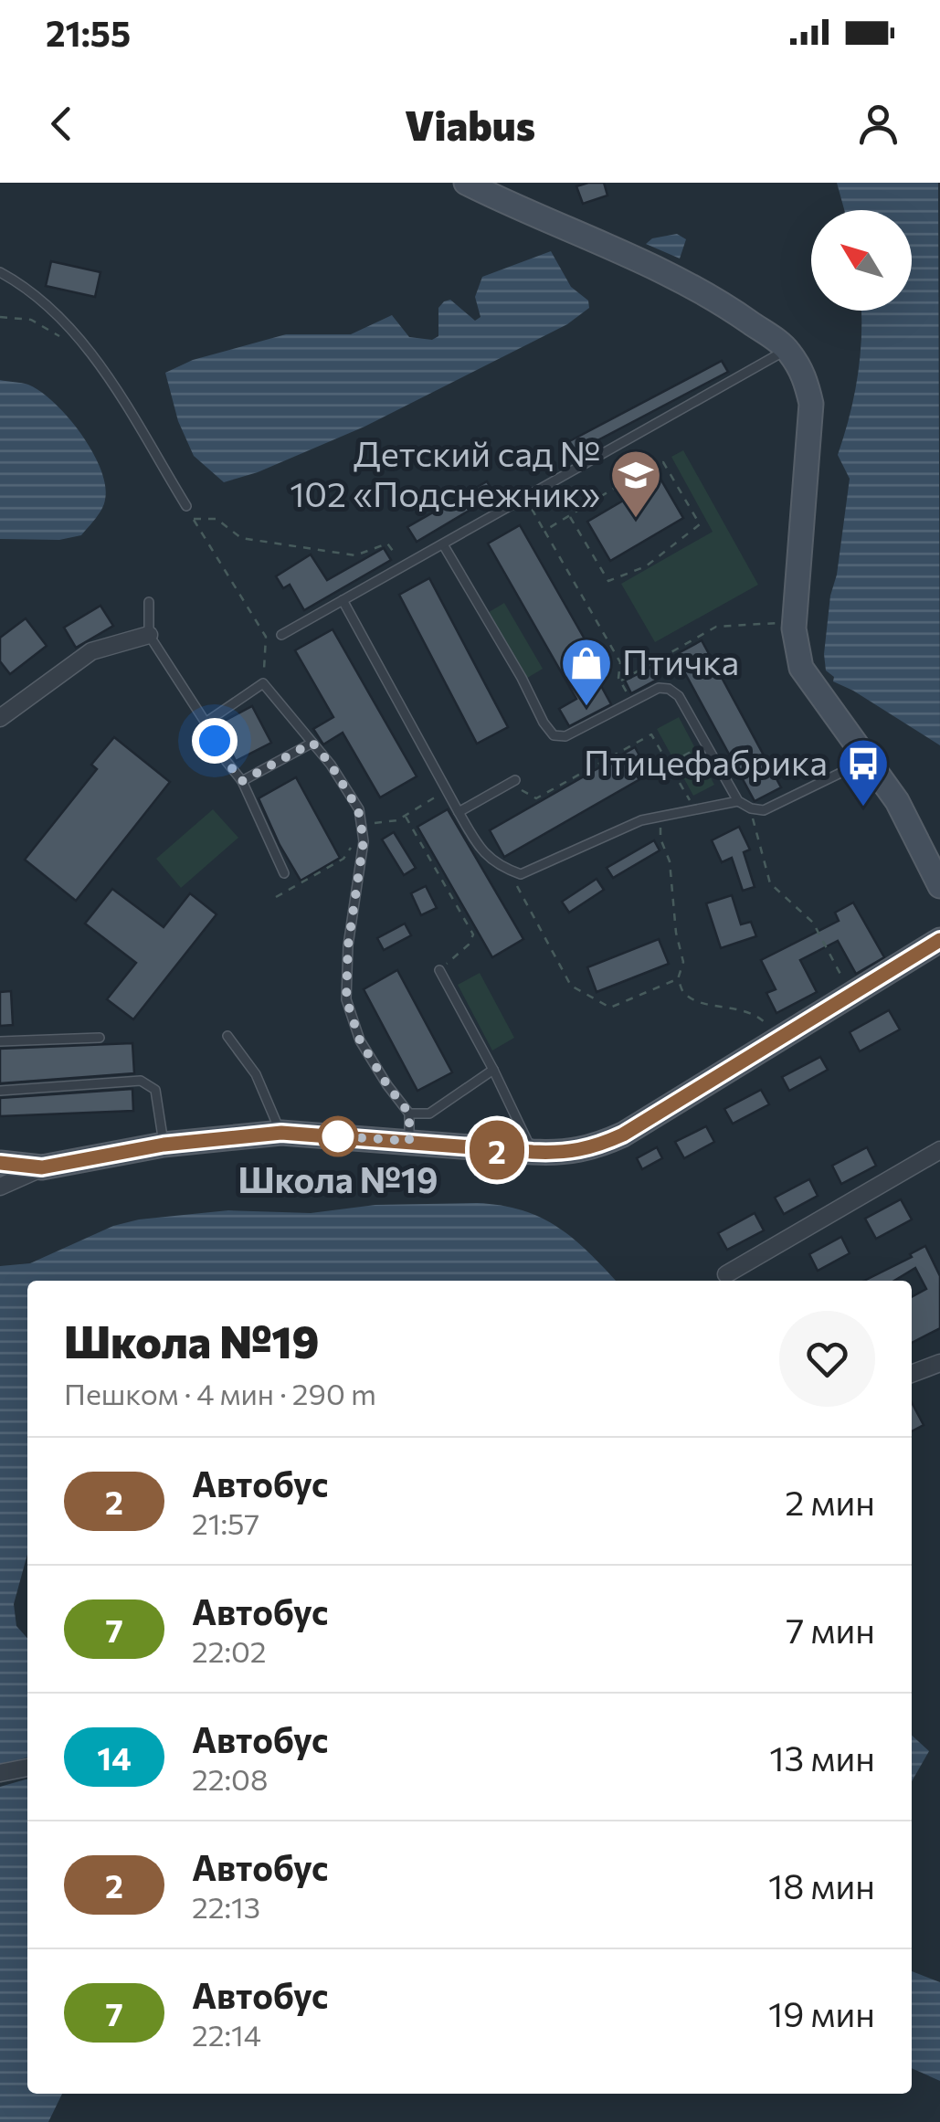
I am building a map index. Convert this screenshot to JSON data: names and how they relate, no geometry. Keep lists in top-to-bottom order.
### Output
{
  "places": {
    "school or university": ["Детский сад № 102 «Подснежник»"],
    "shop": ["Птичка"],
    "bus stop": ["Птицефабрика"],
    "other": ["Школа №19"]
  },
  "lines": ["bus line 2"],
  "north": "top left",
  "page": {
    "status": "21:55",
    "header": "Viabus",
    "on_map": "2",
    "heading": ["Школа №19", "Пешком · 4 мин · 290 m"],
    "list": [
      {
        "mark": "2",
        "name": "Автобус",
        "note": "21:57",
        "value": "2 мин"
      },
      {
        "mark": "7",
        "name": "Автобус",
        "note": "22:02",
        "value": "7 мин"
      },
      {
        "mark": "14",
        "name": "Автобус",
        "note": "22:08",
        "value": "13 мин"
      },
      {
        "mark": "2",
        "name": "Автобус",
        "note": "22:13",
        "value": "18 мин"
      },
      {
        "mark": "7",
        "name": "Автобус",
        "note": "22:14",
        "value": "19 мин"
      }
    ]
  }
}
